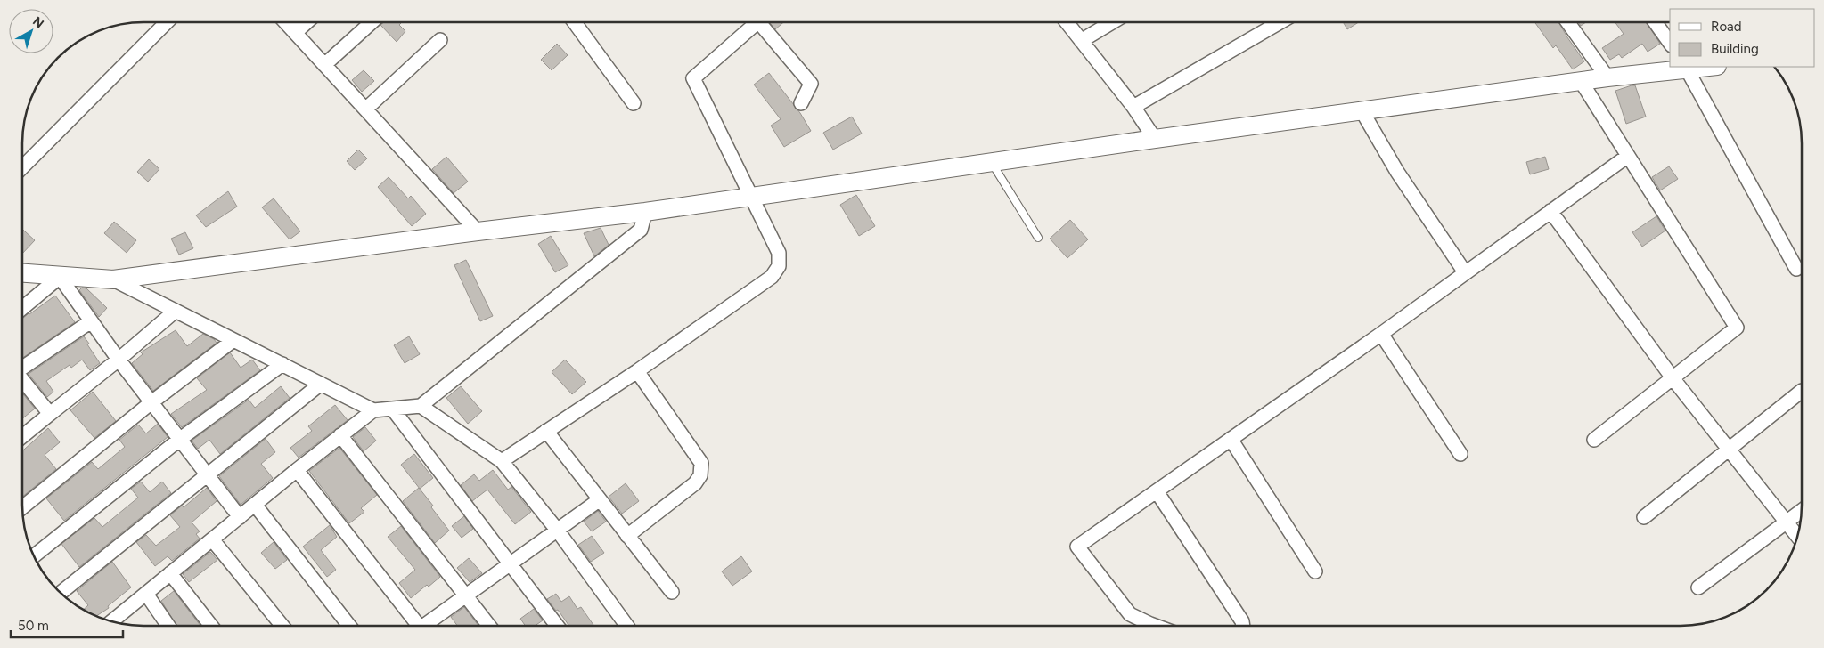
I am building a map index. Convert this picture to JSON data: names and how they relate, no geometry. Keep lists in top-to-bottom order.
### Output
{
  "legend": ["Road", "Building"],
  "scale_bar": "50 m",
  "north": "top right"
}
